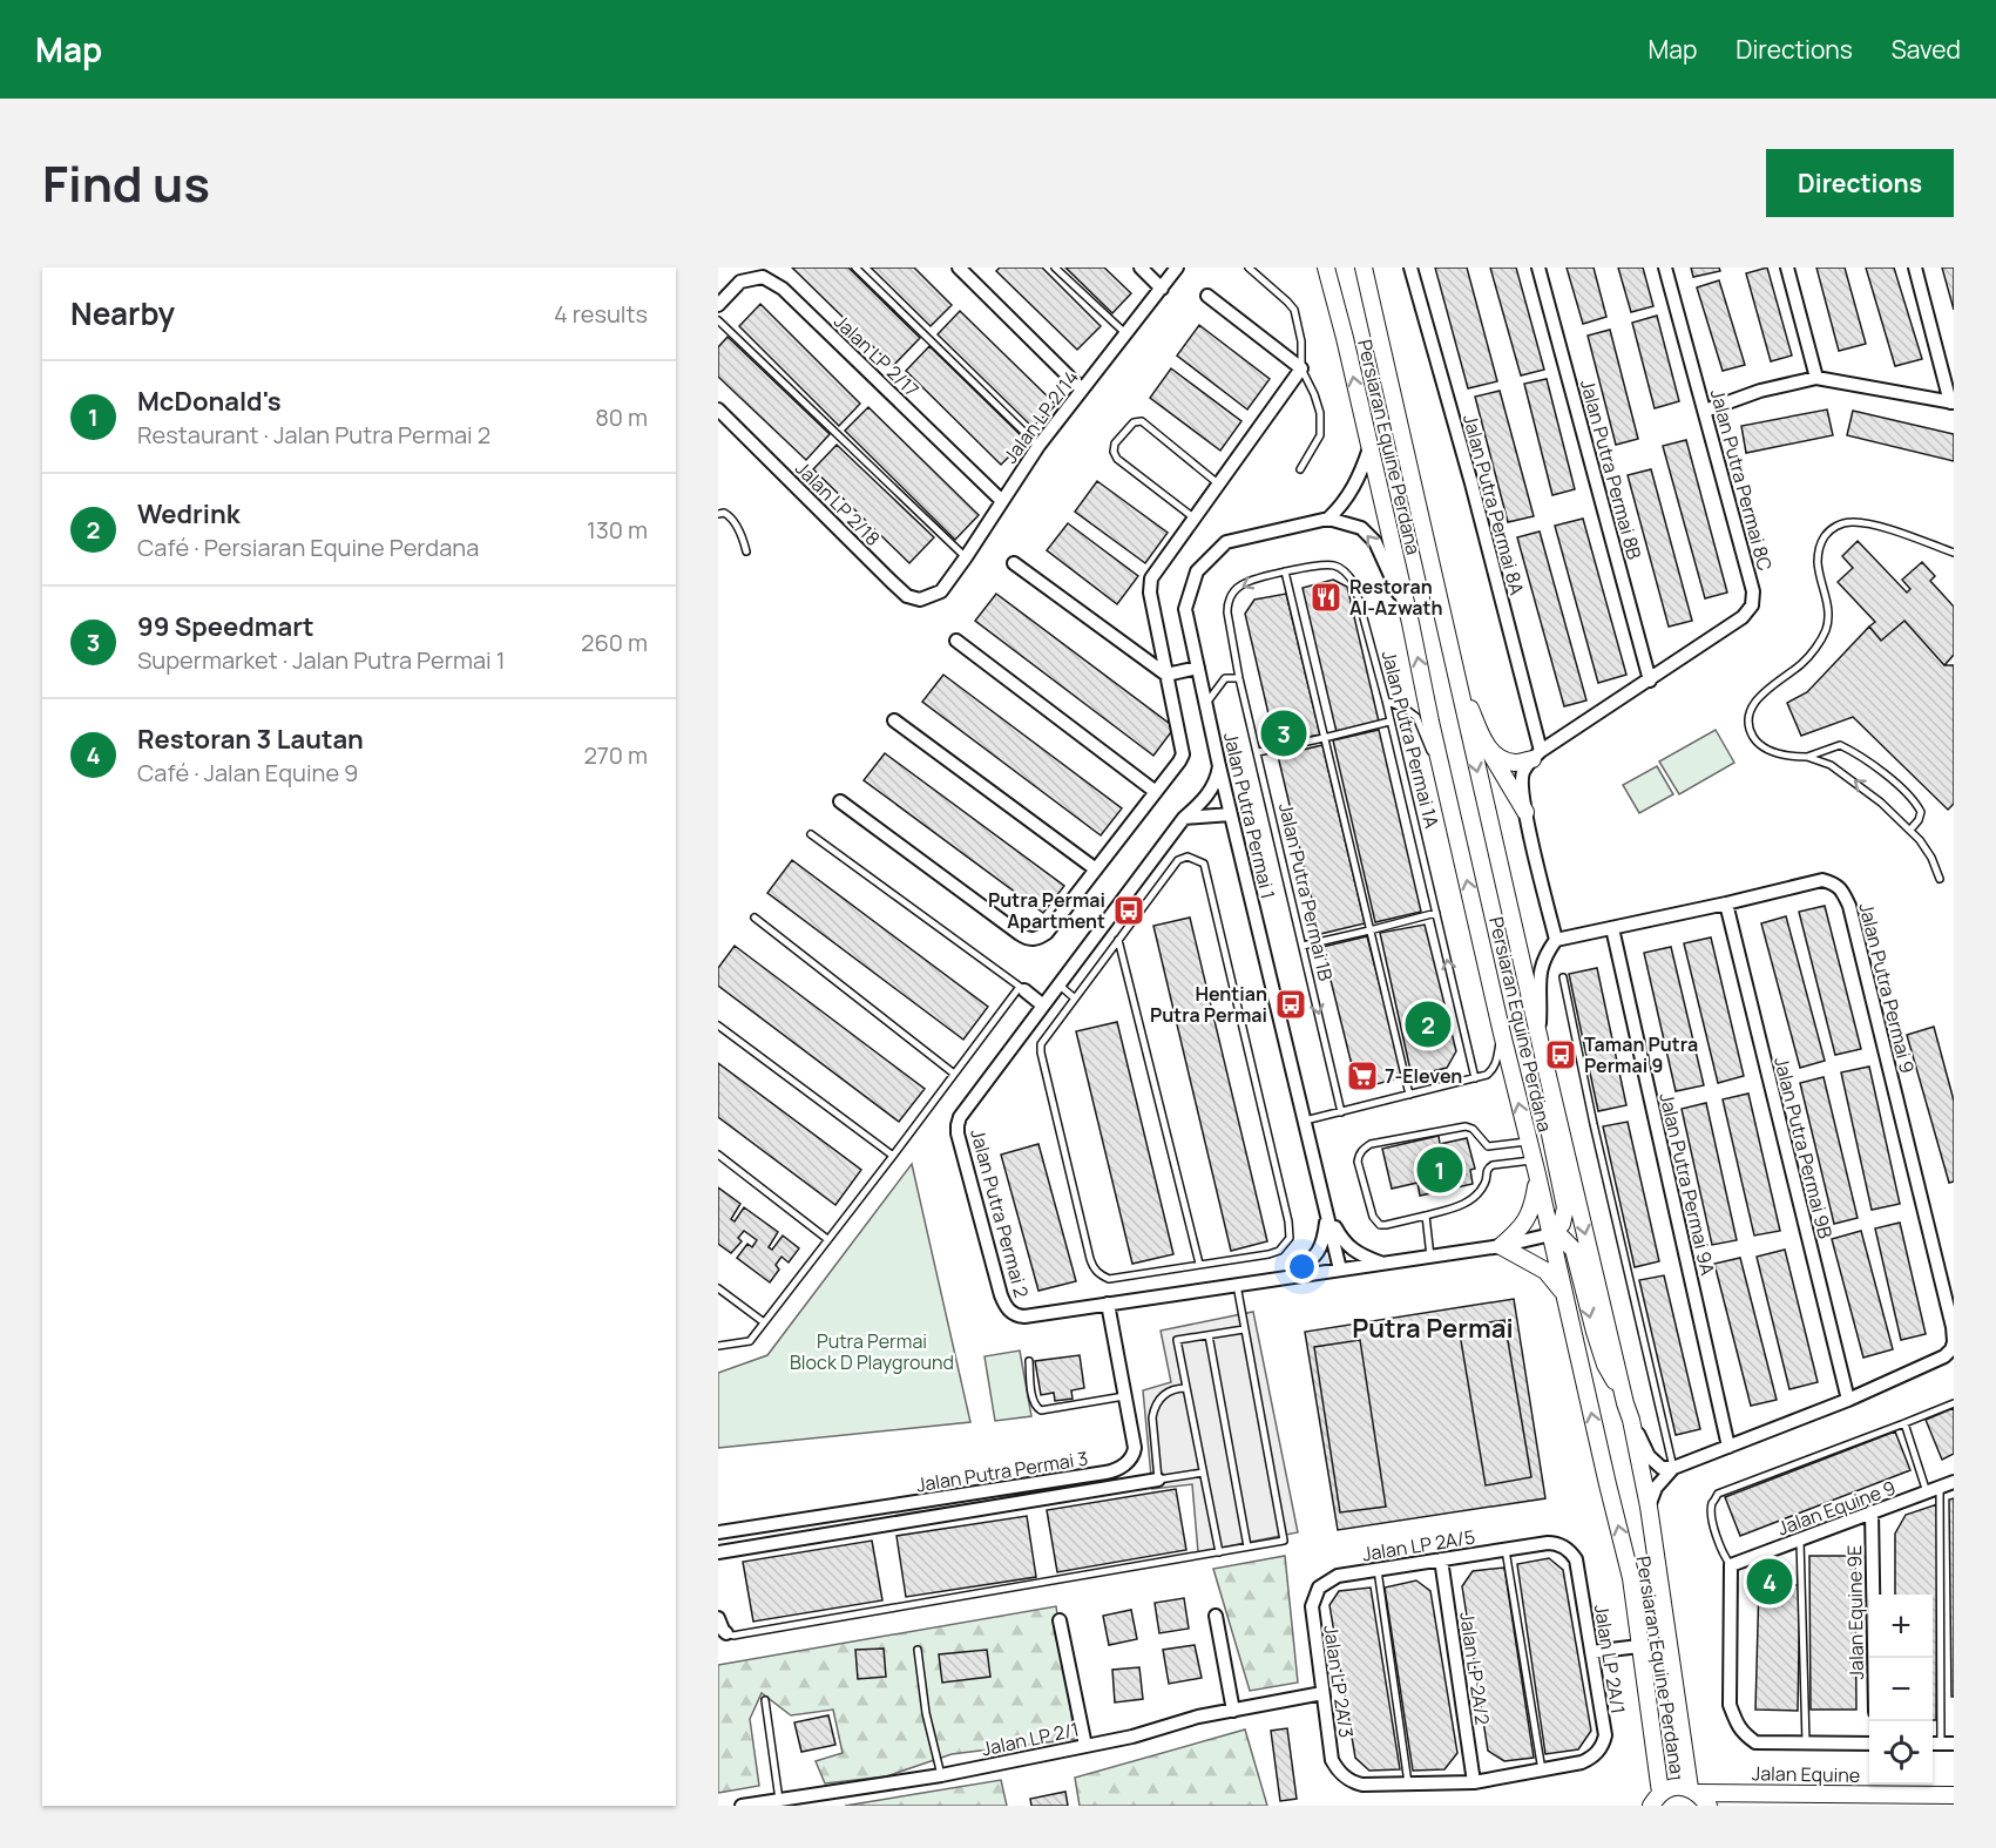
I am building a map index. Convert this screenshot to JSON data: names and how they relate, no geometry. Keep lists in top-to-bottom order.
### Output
{
  "streets": {
    "street": [
      "Jalan LP 2/17",
      "Jalan LP 2/14",
      "Persiaran Equine Perdana",
      "Jalan Putra Permai 8B",
      "Jalan Putra Permai 8C",
      "Jalan LP 2/18",
      "Jalan Putra Permai 8A",
      "Jalan Putra Permai 1",
      "Jalan Putra Permai 9",
      "Jalan Putra Permai 9B",
      "Jalan Putra Permai 9A",
      "Jalan Putra Permai 2",
      "Jalan Putra Permai 3",
      "Jalan Equine 9",
      "Jalan LP 2A/5",
      "Jalan Equine 9E",
      "Jalan LP 2A/1",
      "Jalan LP 2A/2",
      "Jalan LP 2A/3",
      "Jalan LP 2/1",
      "Jalan Equine"
    ],
    "lane": ["Jalan Putra Permai 1A", "Jalan Putra Permai 1B"]
  },
  "crossings": [
    ["Jalan LP 2/17", "Jalan LP 2/14"],
    ["Jalan LP 2/14", "Jalan LP 2/18"],
    ["Persiaran Equine Perdana", "Jalan Putra Permai 1"],
    ["Persiaran Equine Perdana", "Jalan Putra Permai 2"],
    ["Persiaran Equine Perdana", "Jalan Equine"],
    ["Jalan Putra Permai 8B", "Jalan Putra Permai 8C"],
    ["Jalan Putra Permai 8C", "Jalan Putra Permai 8A"],
    ["Jalan Putra Permai 1A", "Jalan Putra Permai 1B"],
    ["Jalan Putra Permai 1", "Jalan Putra Permai 2"],
    ["Jalan Putra Permai 9", "Jalan Putra Permai 9B"],
    ["Jalan Putra Permai 9", "Jalan Putra Permai 9A"],
    ["Jalan Putra Permai 2", "Jalan Putra Permai 3"],
    ["Jalan Equine 9", "Jalan Equine 9E"],
    ["Jalan LP 2A/5", "Jalan LP 2A/1"],
    ["Jalan LP 2A/5", "Jalan LP 2A/2"],
    ["Jalan LP 2A/5", "Jalan LP 2A/3"],
    ["Jalan LP 2A/1", "Jalan LP 2A/2"],
    ["Jalan LP 2A/1", "Jalan LP 2A/3"],
    ["Jalan LP 2A/3", "Jalan LP 2/1"]
  ],
  "one_way": ["Jalan Putra Permai 1B"],
  "districts": ["Putra Permai"],
  "parks": ["Putra Permai Block D Playground"],
  "places": {
    "restaurant": ["Restoran Al-Azwath"],
    "bus stop": ["Putra Permai Apartment", "Hentian Putra Permai", "Taman Putra Permai 9"],
    "supermarket": ["7-Eleven"]
  },
  "page": {
    "header": "Map",
    "nav": ["Map", "Directions", "Saved"],
    "title": "Find us",
    "buttons": "Directions",
    "heading": ["Nearby", "4 results"],
    "list": [
      {
        "mark": "1",
        "name": "McDonald's",
        "note": "Restaurant · Jalan Putra Permai 2",
        "value": "80 m"
      },
      {
        "mark": "2",
        "name": "Wedrink",
        "note": "Café · Persiaran Equine Perdana",
        "value": "130 m"
      },
      {
        "mark": "3",
        "name": "99 Speedmart",
        "note": "Supermarket · Jalan Putra Permai 1",
        "value": "260 m"
      },
      {
        "mark": "4",
        "name": "Restoran 3 Lautan",
        "note": "Café · Jalan Equine 9",
        "value": "270 m"
      }
    ],
    "pins": [
      "3",
      "2",
      "1",
      "4"
    ],
    "map_buttons": ["+", "−"]
  }
}
